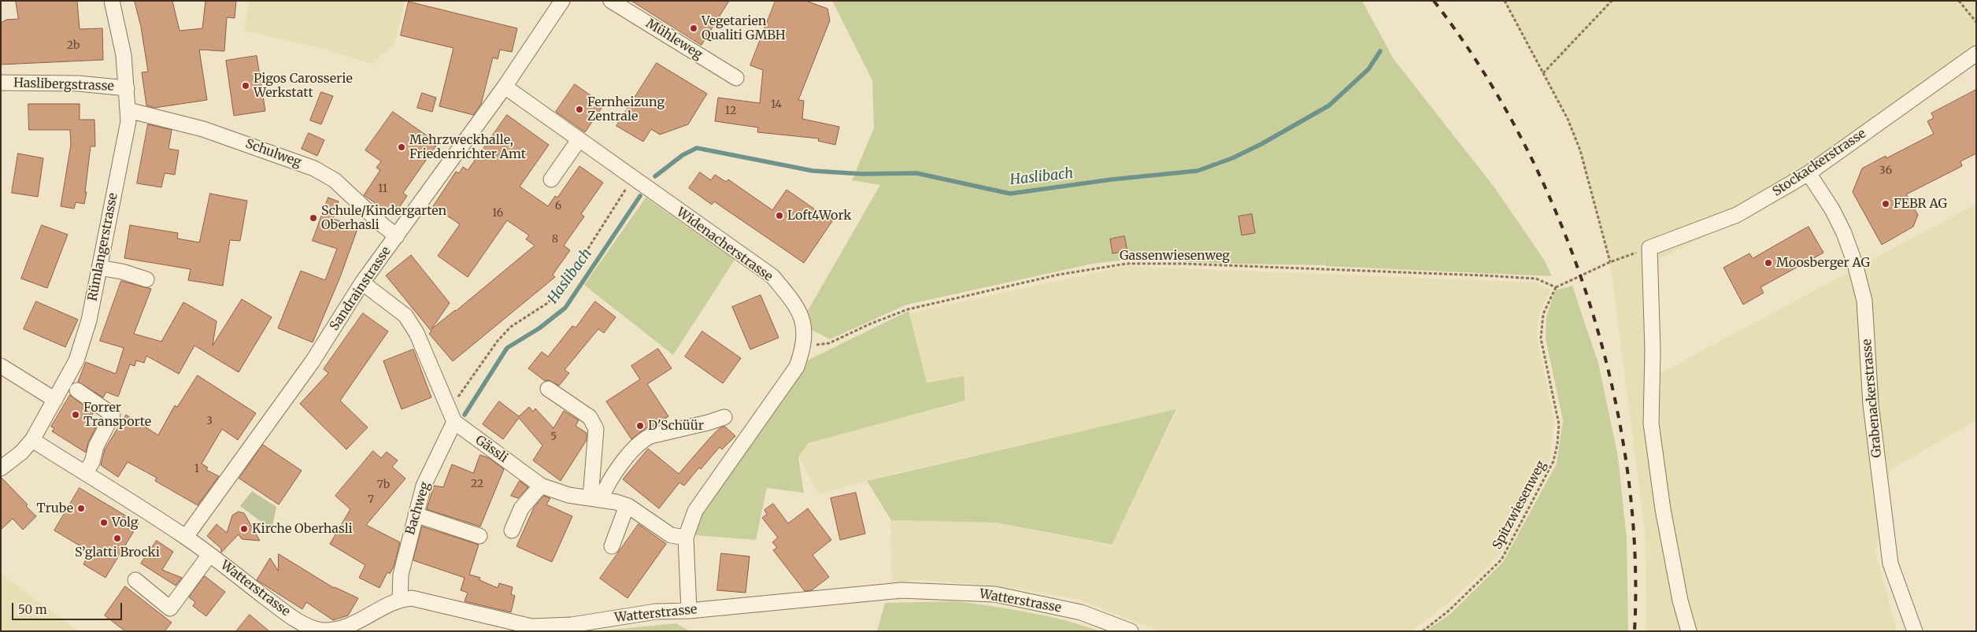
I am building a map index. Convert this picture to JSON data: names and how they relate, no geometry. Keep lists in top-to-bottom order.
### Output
{
  "streets": {
    "street": [
      "Mühleweg",
      "Haslibergstrasse",
      "Schulweg",
      "Stockackerstrasse",
      "Widenacherstrasse",
      "Rümlangerstrasse",
      "Sandrainstrasse",
      "Grabenackerstrasse",
      "Gässli",
      "Bachweg",
      "Watterstrasse"
    ],
    "path": ["Gassenwiesenweg", "Spitzwiesenweg"]
  },
  "crossings": [
    ["Haslibergstrasse", "Rümlangerstrasse"],
    ["Schulweg", "Rümlangerstrasse"],
    ["Schulweg", "Sandrainstrasse"],
    ["Stockackerstrasse", "Grabenackerstrasse"],
    ["Widenacherstrasse", "Gassenwiesenweg"],
    ["Widenacherstrasse", "Sandrainstrasse"],
    ["Widenacherstrasse", "Gässli"],
    ["Widenacherstrasse", "Watterstrasse"],
    ["Rümlangerstrasse", "Watterstrasse"],
    ["Gassenwiesenweg", "Spitzwiesenweg"],
    ["Sandrainstrasse", "Watterstrasse"],
    ["Gässli", "Bachweg"],
    ["Bachweg", "Watterstrasse"]
  ],
  "water": ["Haslibach"],
  "places": [
    "Vegetarien Qualiti GMBH",
    "Pigos Carosserie Werkstatt",
    "Fernheizung Zentrale",
    "Mehrzweckhalle, Friedenrichter Amt",
    "FEBR AG",
    "Loft4Work",
    "Schule/Kindergarten Oberhasli",
    "Moosberger AG",
    "Forrer Transporte",
    "D'Schüür",
    "Trube",
    "Volg",
    "Kirche Oberhasli",
    "S’glatti Brocki"
  ],
  "house_numbers": [
    "2b",
    "14",
    "12",
    "36",
    "11",
    "6",
    "16",
    "8",
    "3",
    "5",
    "1",
    "22",
    "7b",
    "7"
  ],
  "scale_bar": "50 m"
}
